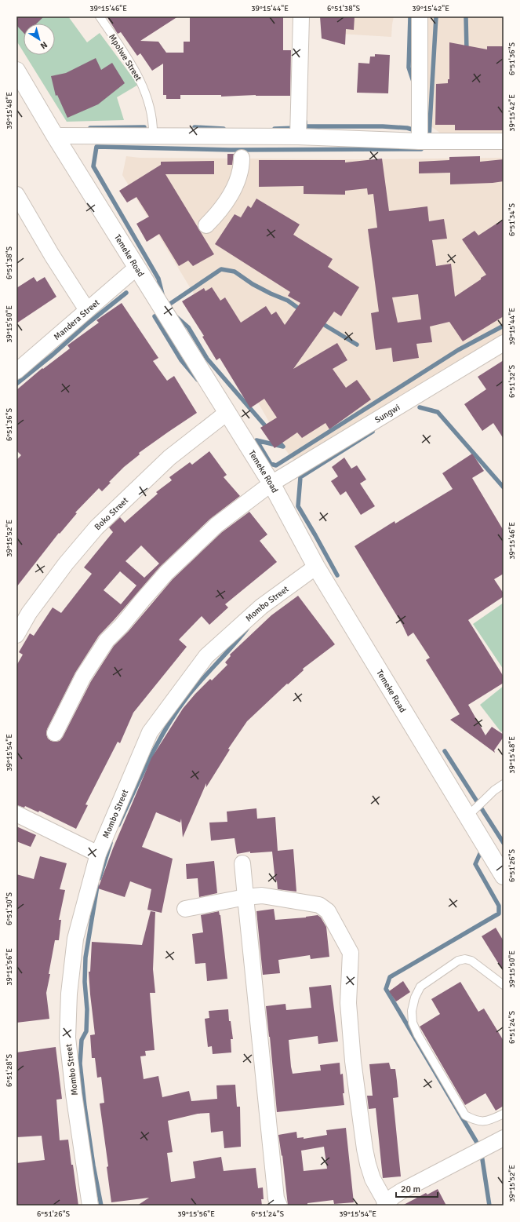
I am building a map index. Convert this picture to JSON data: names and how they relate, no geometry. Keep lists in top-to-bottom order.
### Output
{
  "streets": {
    "street": [
      "Temeke Road",
      "Mandera Street",
      "Sungwi",
      "Boko Street",
      "Mombo Street"
    ],
    "lane": ["Mpolwe Street"]
  },
  "crossings": [
    ["Temeke Road", "Mandera Street"],
    ["Temeke Road", "Sungwi"],
    ["Temeke Road", "Boko Street"],
    ["Temeke Road", "Mombo Street"]
  ],
  "scale_bar": "20 m",
  "north": "bottom right",
  "coordinates": [
    "39°15'46\"E",
    "39°15'44\"E",
    "6°51'38\"S",
    "39°15'42\"E",
    "6°51'36\"S",
    "39°15'48\"E",
    "6°51'34\"S",
    "39°15'50\"E",
    "6°51'32\"S",
    "39°15'52\"E",
    "39°15'54\"E",
    "6°51'26\"S",
    "6°51'30\"S",
    "39°15'56\"E",
    "6°51'24\"S",
    "6°51'28\"S"
  ]
}
